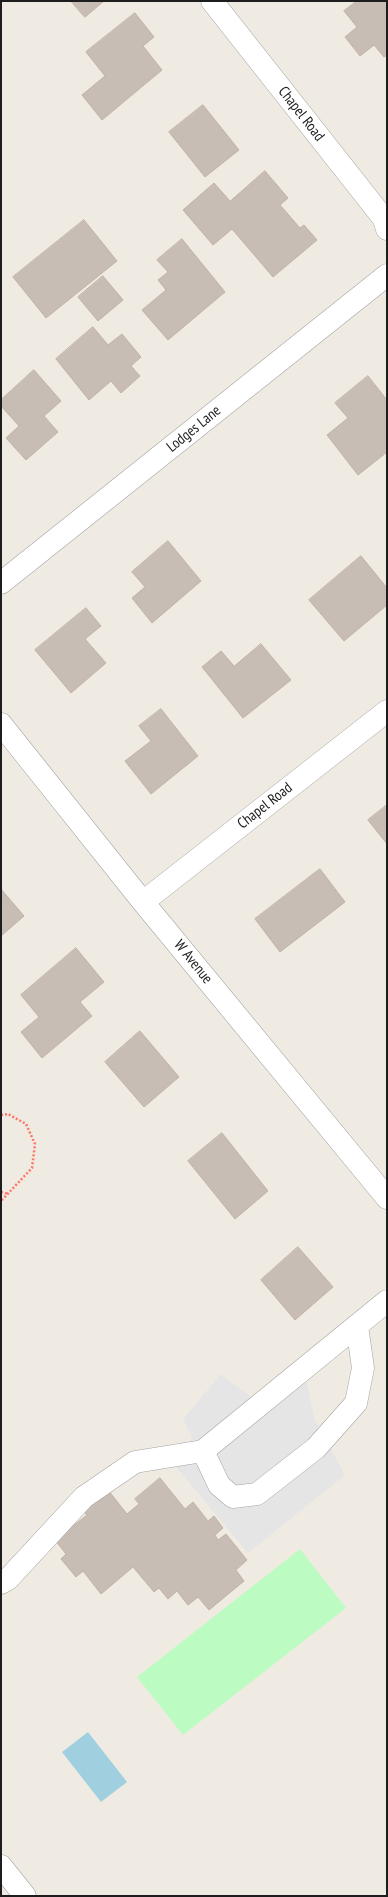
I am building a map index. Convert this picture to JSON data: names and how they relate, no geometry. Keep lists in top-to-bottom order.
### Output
{
  "streets": {
    "street": ["Chapel Road", "Lodges Lane", "W Avenue"]
  },
  "crossings": [
    ["Chapel Road", "W Avenue"]
  ]
}
